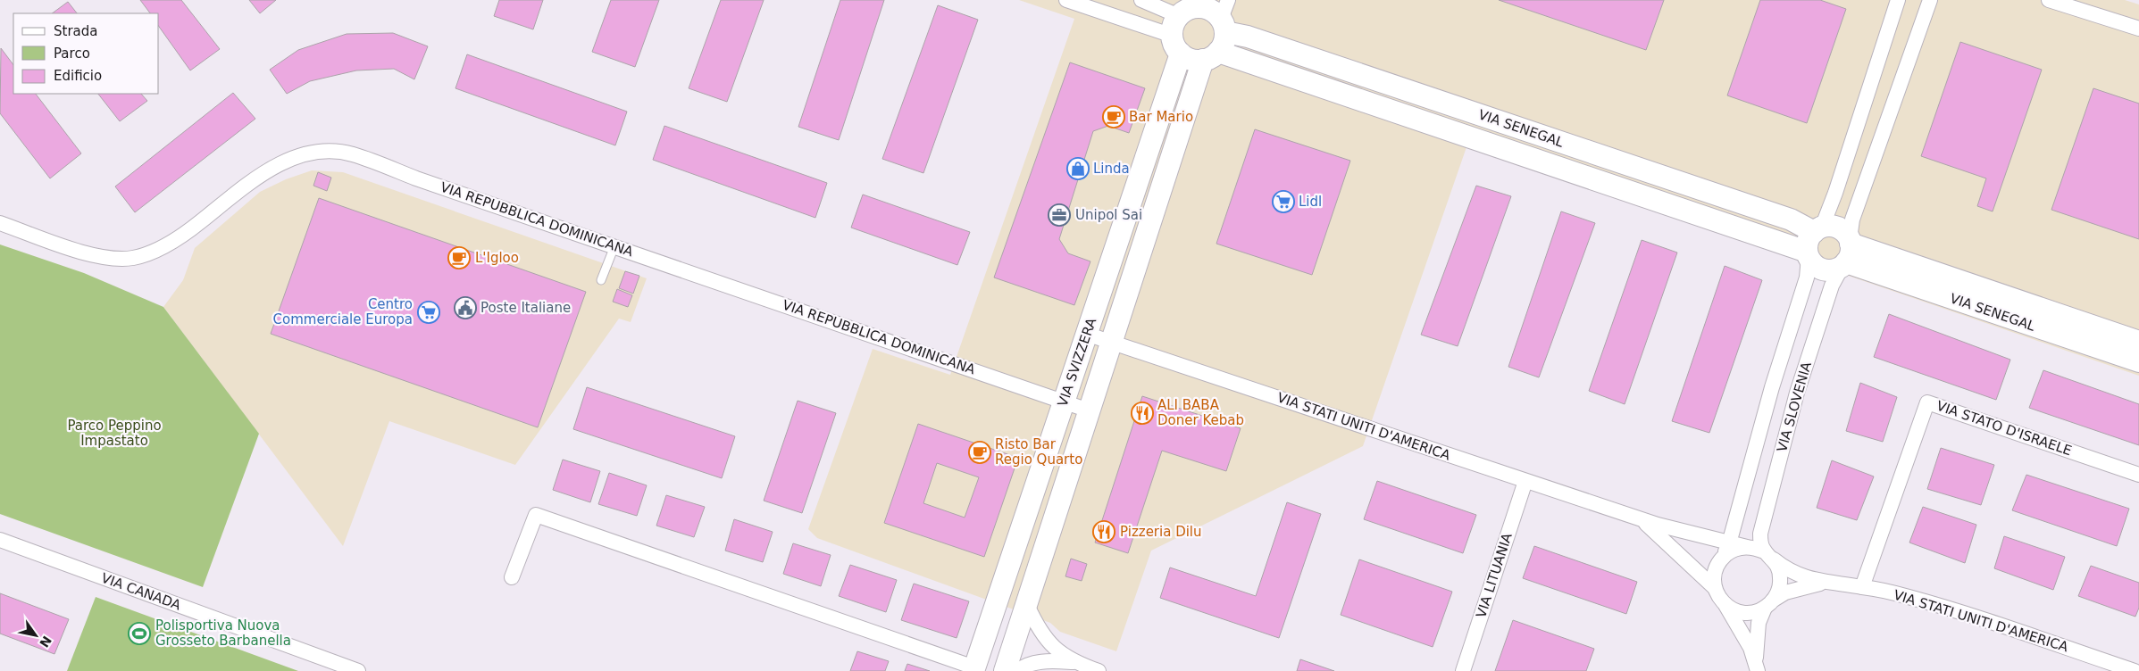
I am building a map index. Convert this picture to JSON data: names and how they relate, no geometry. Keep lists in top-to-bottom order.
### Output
{
  "streets": {
    "main road": ["VIA SENEGAL", "VIA SVIZZERA"],
    "street": [
      "VIA REPUBBLICA DOMINICANA",
      "VIA SLOVENIA",
      "VIA STATI UNITI D'AMERICA",
      "VIA STATO D'ISRAELE",
      "VIA LITUANIA",
      "VIA CANADA"
    ]
  },
  "crossings": [
    ["VIA SENEGAL", "VIA SVIZZERA"],
    ["VIA SENEGAL", "VIA SLOVENIA"],
    ["VIA REPUBBLICA DOMINICANA", "VIA SVIZZERA"],
    ["VIA SVIZZERA", "VIA STATI UNITI D'AMERICA"],
    ["VIA SLOVENIA", "VIA STATI UNITI D'AMERICA"],
    ["VIA STATI UNITI D'AMERICA", "VIA STATO D'ISRAELE"],
    ["VIA STATI UNITI D'AMERICA", "VIA LITUANIA"]
  ],
  "parks": ["Parco Peppino Impastato"],
  "places": {
    "cafe": ["Bar Mario", "L'Igloo", "Risto Bar Regio Quarto"],
    "shop": ["Linda"],
    "supermarket": ["Lidl", "Centro Commerciale Europa"],
    "office": ["Unipol Sai"],
    "public building": ["Poste Italiane"],
    "restaurant": ["ALI BABA Doner Kebab", "Pizzeria Dilu"],
    "sports": ["Polisportiva Nuova Grosseto Barbanella"]
  },
  "legend": ["Strada", "Parco", "Edificio"],
  "north": "bottom right"
}
